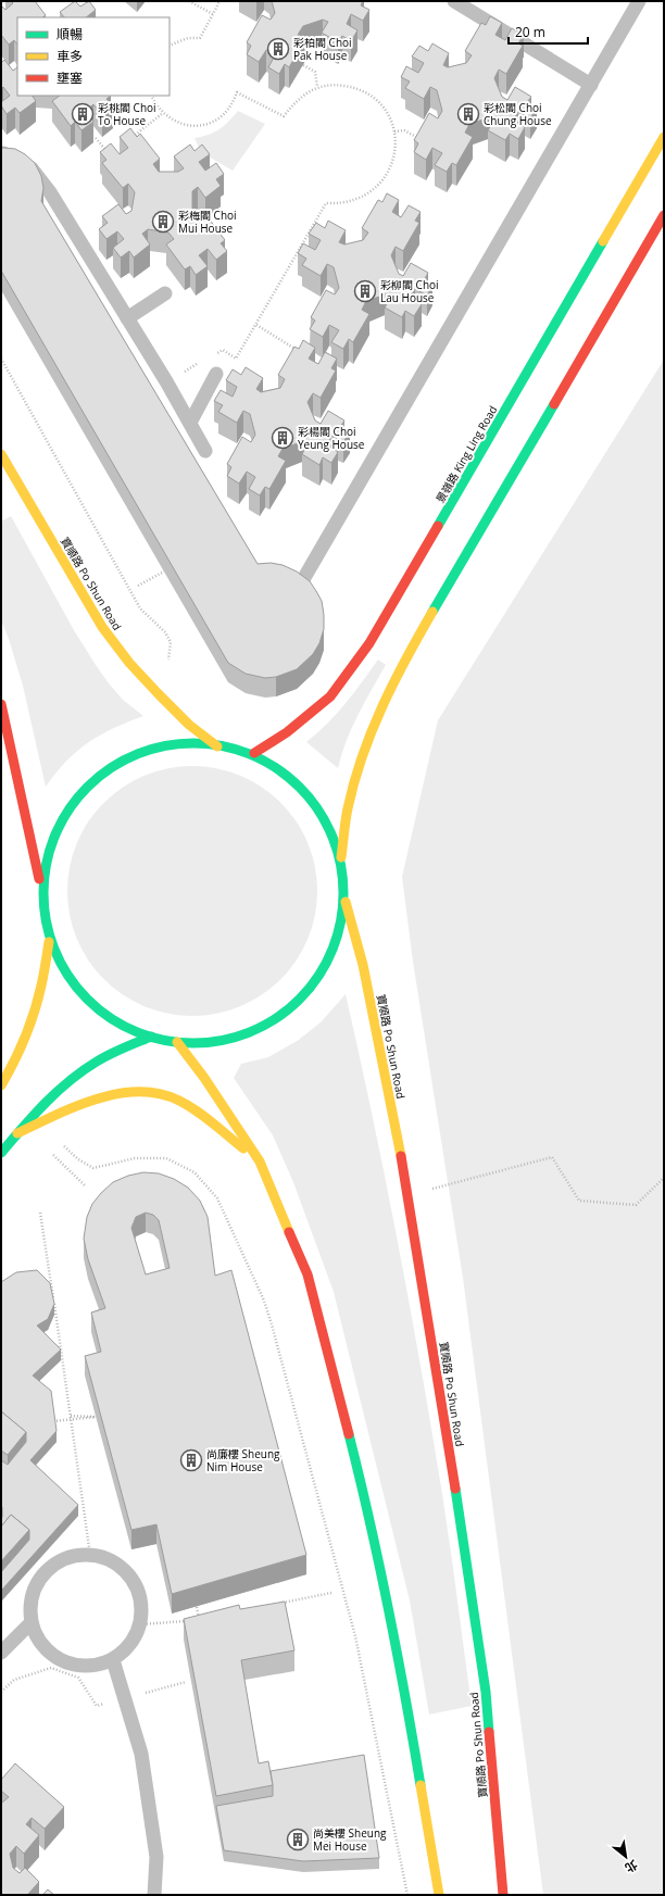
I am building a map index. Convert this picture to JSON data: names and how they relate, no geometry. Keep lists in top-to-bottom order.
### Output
{
  "streets": {
    "main road": ["景嶺路 King Ling Road", "寶順路 Po Shun Road"]
  },
  "places": {
    "building": [
      "彩柏閣 Choi Pak House",
      "彩桃閣 Choi To House",
      "彩松閣 Choi Chung House",
      "彩梅閣 Choi Mui House",
      "彩柳閣 Choi Lau House",
      "彩楊閣 Choi Yeung House",
      "尚廉樓 Sheung Nim House",
      "尚美樓 Sheung Mei House"
    ]
  },
  "legend": ["順暢", "車多", "壅塞"],
  "scale_bar": "20 m",
  "north": "bottom right"
}
